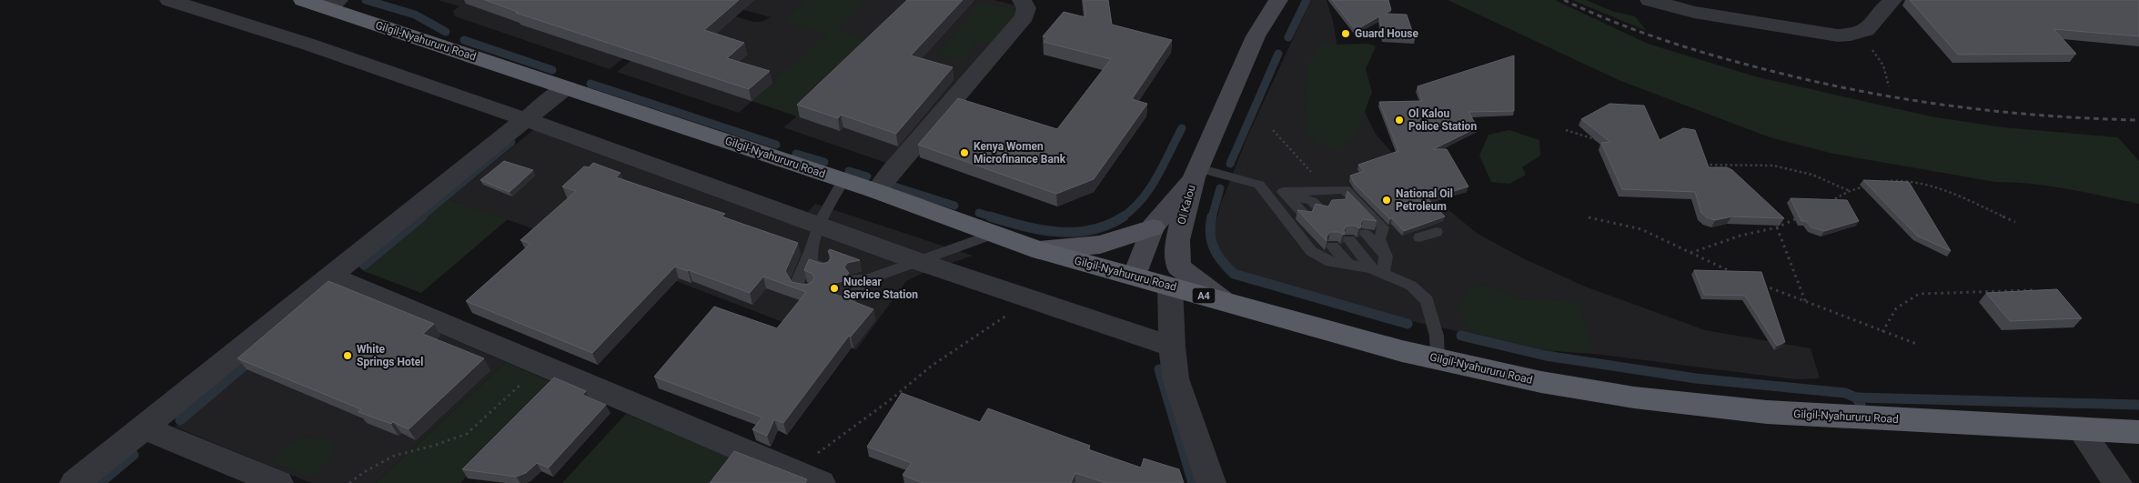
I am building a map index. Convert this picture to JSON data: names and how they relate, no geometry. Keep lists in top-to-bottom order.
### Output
{
  "streets": {
    "highway": ["Gilgil-Nyahururu Road", "A4"],
    "main road": ["Ol Kalou"]
  },
  "crossings": [
    ["Gilgil-Nyahururu Road", "Ol Kalou"]
  ],
  "places": [
    "Guard House",
    "Ol Kalou Police Station",
    "Kenya Women Microfinance Bank",
    "National Oil Petroleum",
    "Nuclear Service Station",
    "White Springs Hotel"
  ]
}
